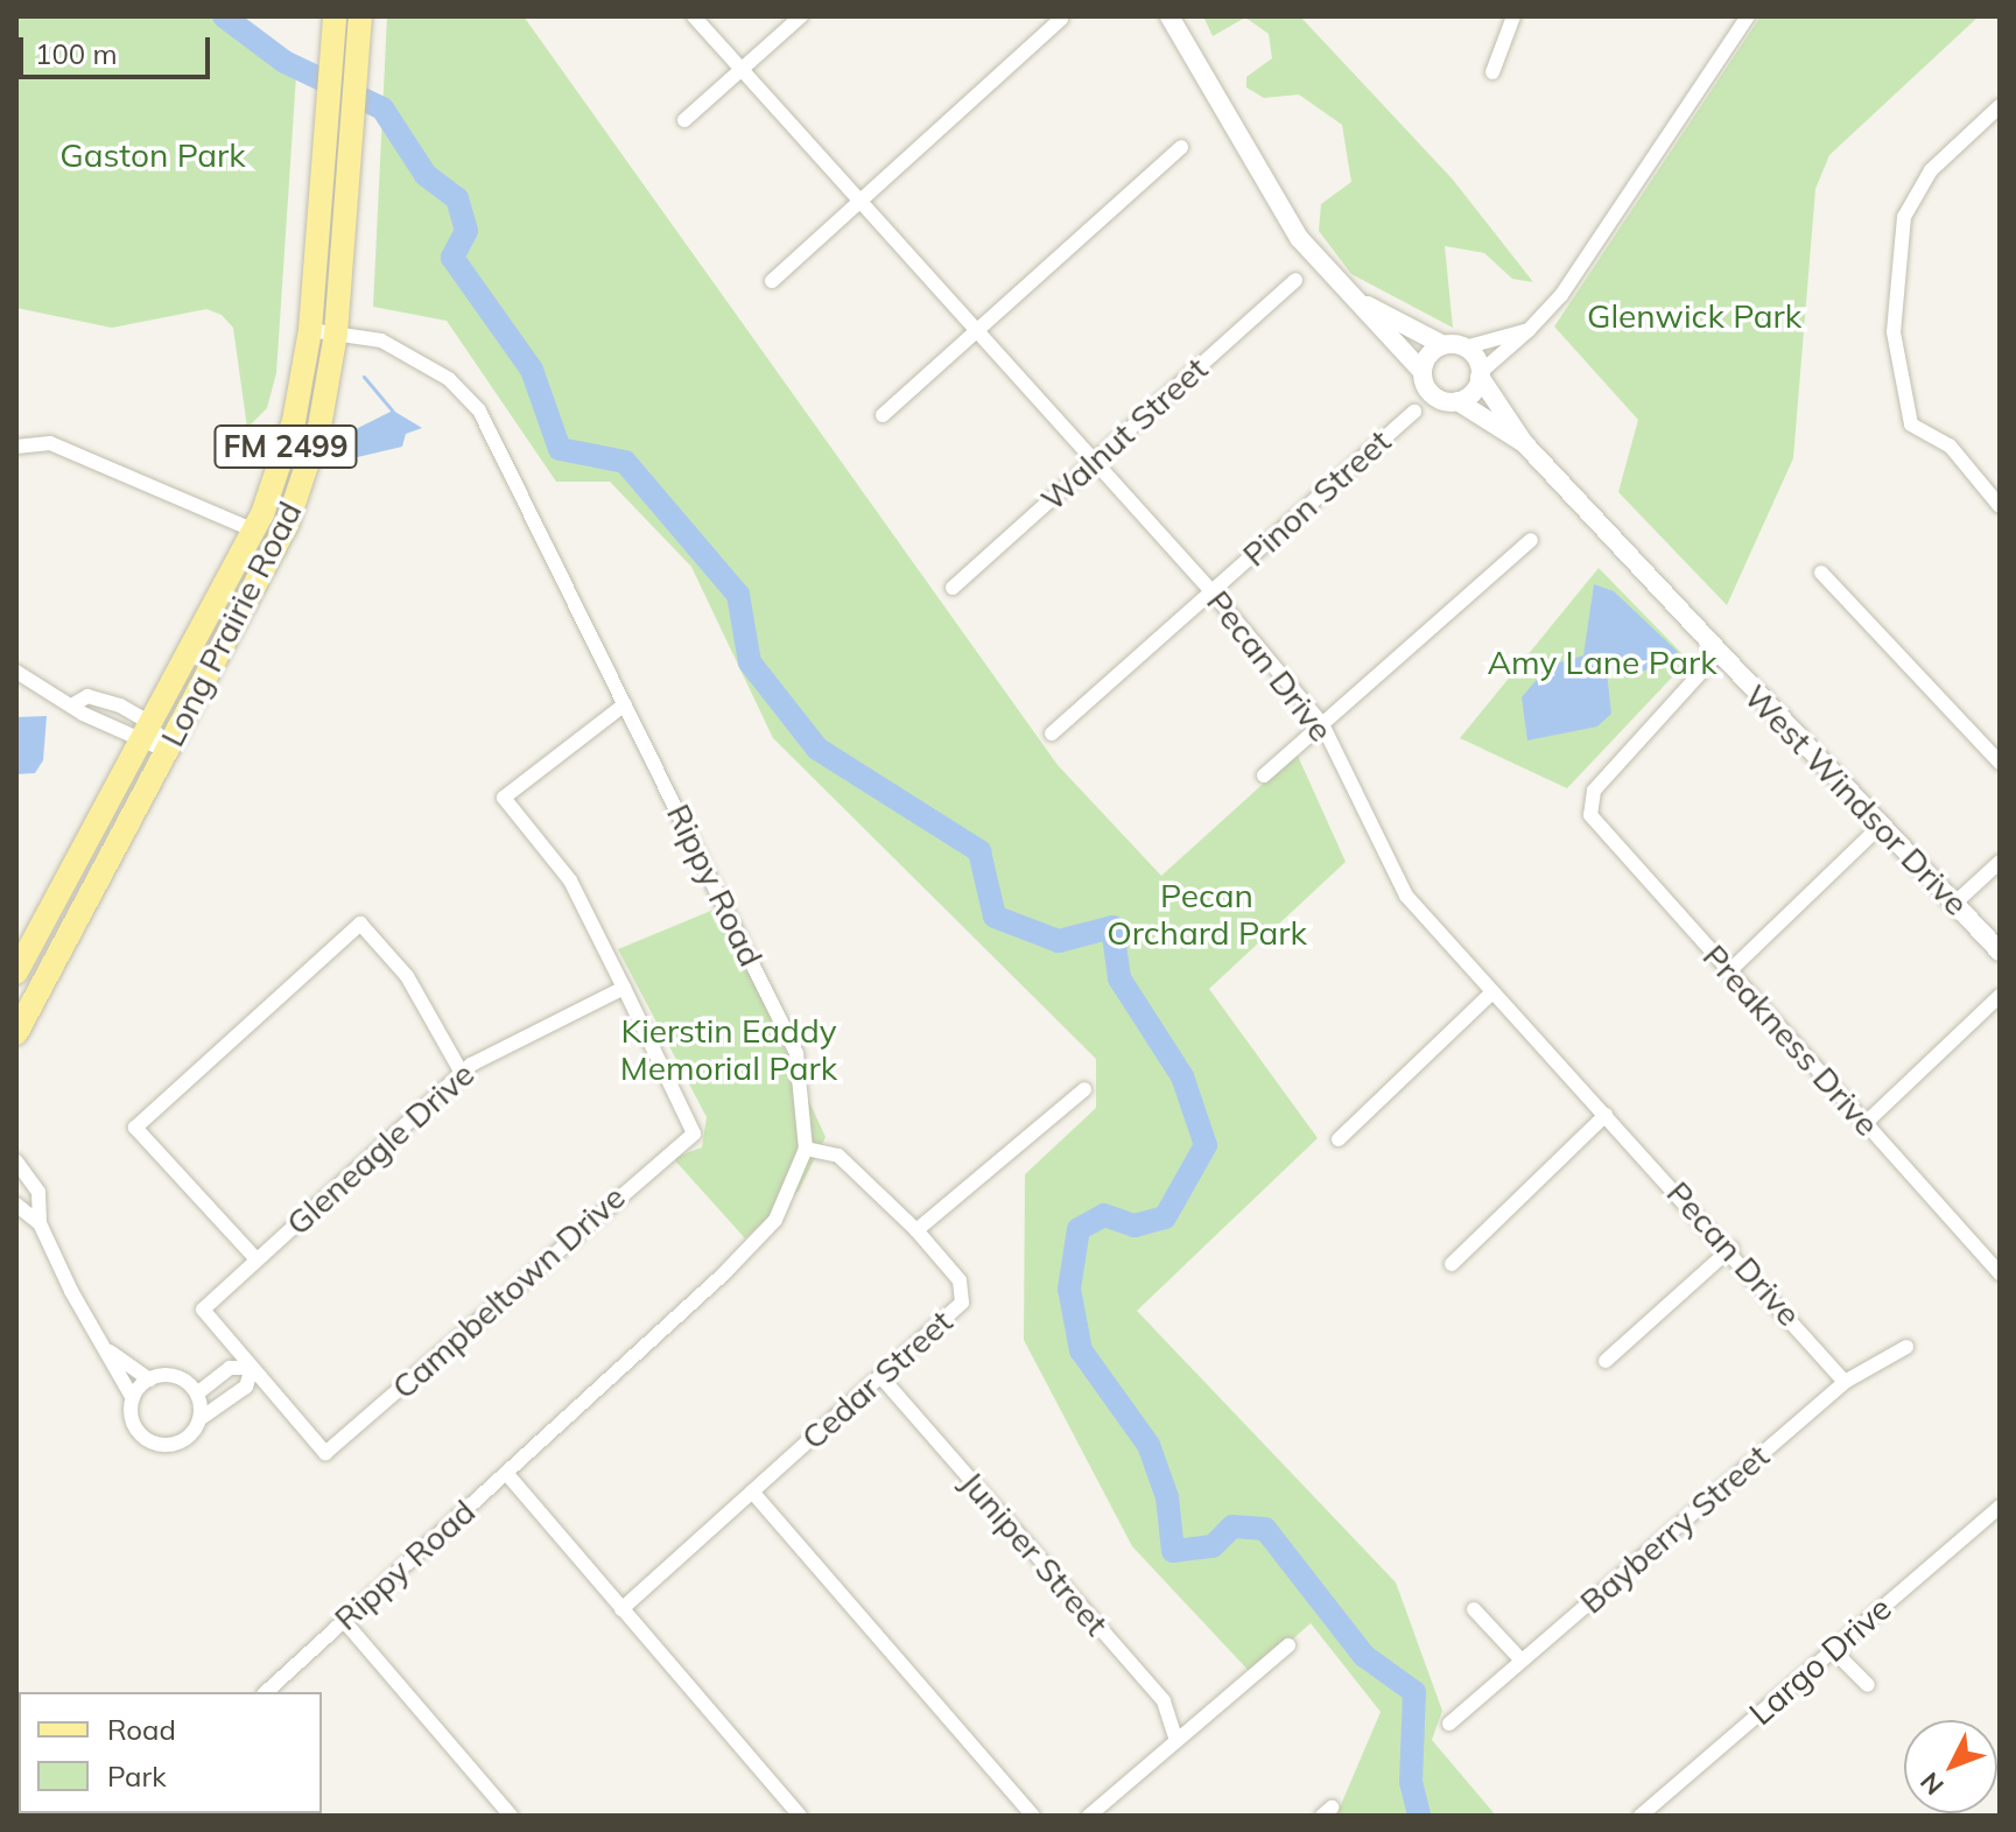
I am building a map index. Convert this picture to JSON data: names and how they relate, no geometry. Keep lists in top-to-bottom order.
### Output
{
  "streets": {
    "main road": ["FM 2499", "Long Prairie Road"],
    "street": [
      "Walnut Street",
      "Pinon Street",
      "Pecan Drive",
      "West Windsor Drive",
      "Rippy Road",
      "Preakness Drive",
      "Gleneagle Drive",
      "Campbeltown Drive",
      "Cedar Street",
      "Bayberry Street",
      "Juniper Street",
      "Largo Drive"
    ]
  },
  "crossings": [
    ["Walnut Street", "Pecan Drive"],
    ["Pinon Street", "Pecan Drive"],
    ["Long Prairie Road", "Rippy Road"],
    ["Pecan Drive", "Bayberry Street"],
    ["West Windsor Drive", "Preakness Drive"],
    ["Rippy Road", "Cedar Street"],
    ["Gleneagle Drive", "Campbeltown Drive"],
    ["Cedar Street", "Juniper Street"]
  ],
  "parks": [
    "Gaston Park",
    "Glenwick Park",
    "Amy Lane Park",
    "Pecan Orchard Park",
    "Kierstin Eaddy Memorial Park"
  ],
  "legend": ["Road", "Park"],
  "scale_bar": "100 m",
  "north": "bottom left"
}
